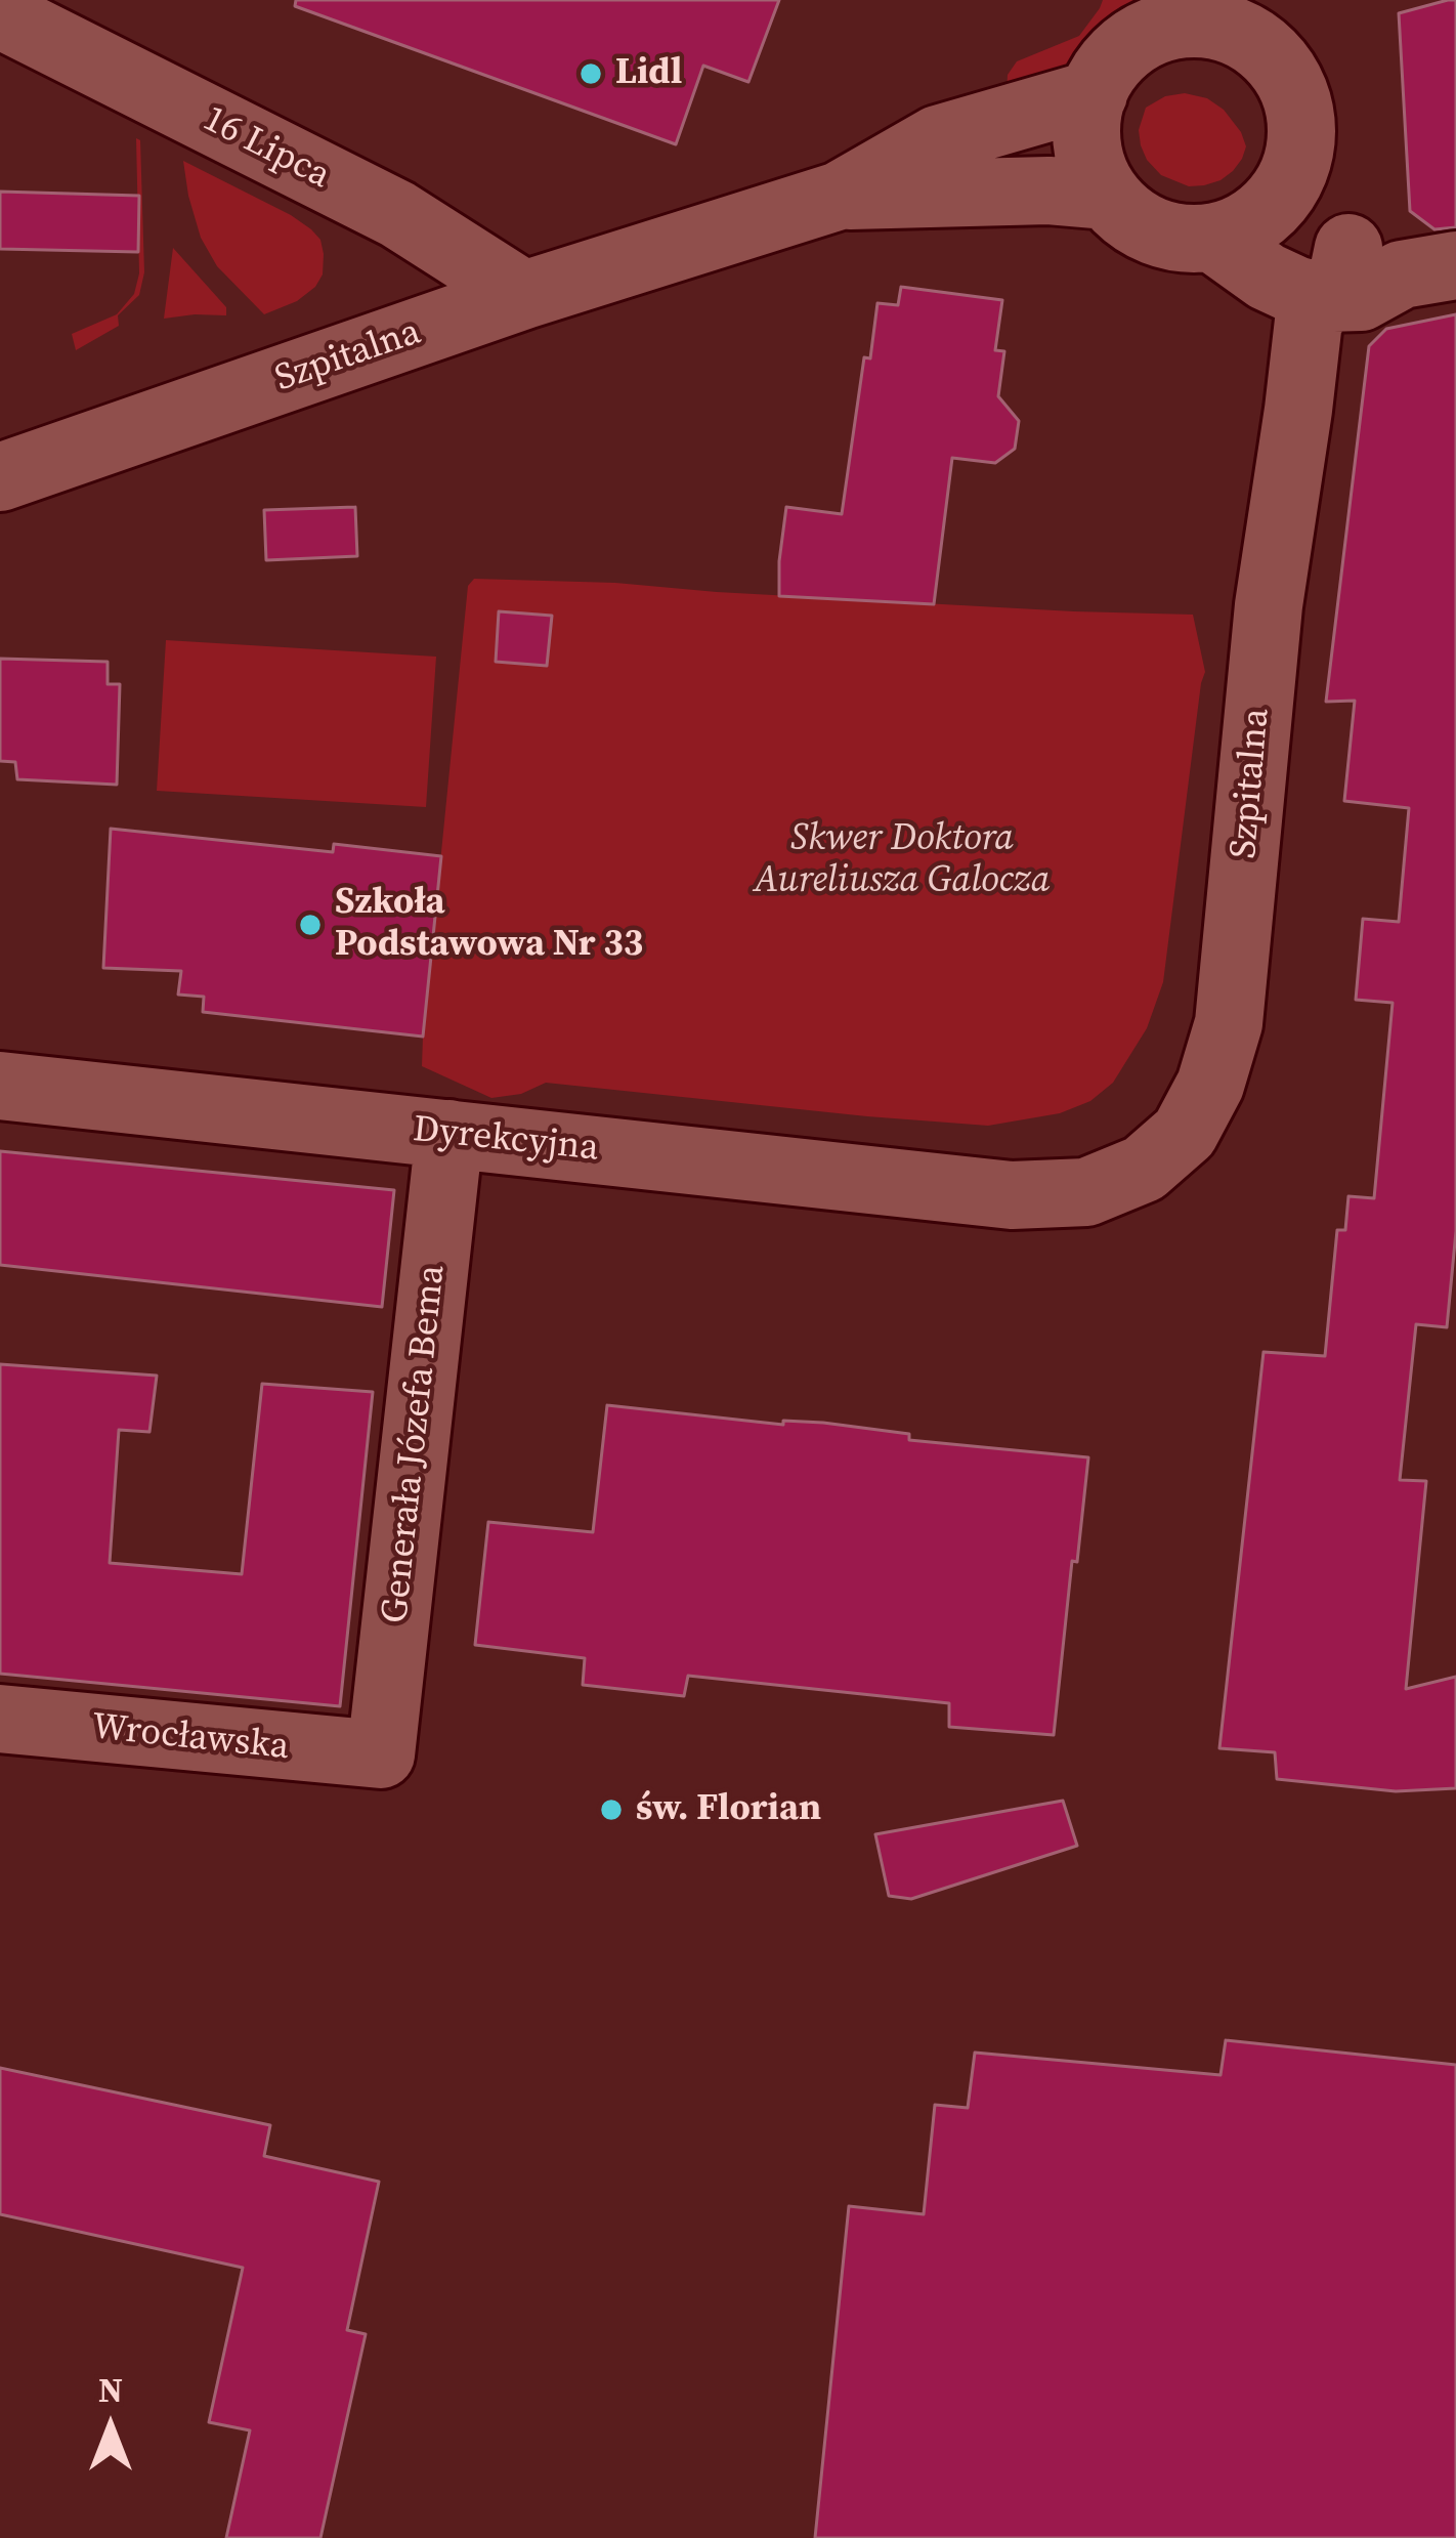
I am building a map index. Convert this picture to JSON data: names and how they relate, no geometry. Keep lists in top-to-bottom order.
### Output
{
  "streets": {
    "street": [
      "16 Lipca",
      "Szpitalna",
      "Dyrekcyjna",
      "Generała Józefa Bema",
      "Wrocławska"
    ]
  },
  "crossings": [
    ["16 Lipca", "Szpitalna"],
    ["Szpitalna", "Dyrekcyjna"],
    ["Dyrekcyjna", "Generała Józefa Bema"],
    ["Generała Józefa Bema", "Wrocławska"]
  ],
  "parks": ["Skwer Doktora Aureliusza Galocza"],
  "places": ["Lidl", "Szkoła Podstawowa Nr 33", "św. Florian"],
  "north": "top"
}
